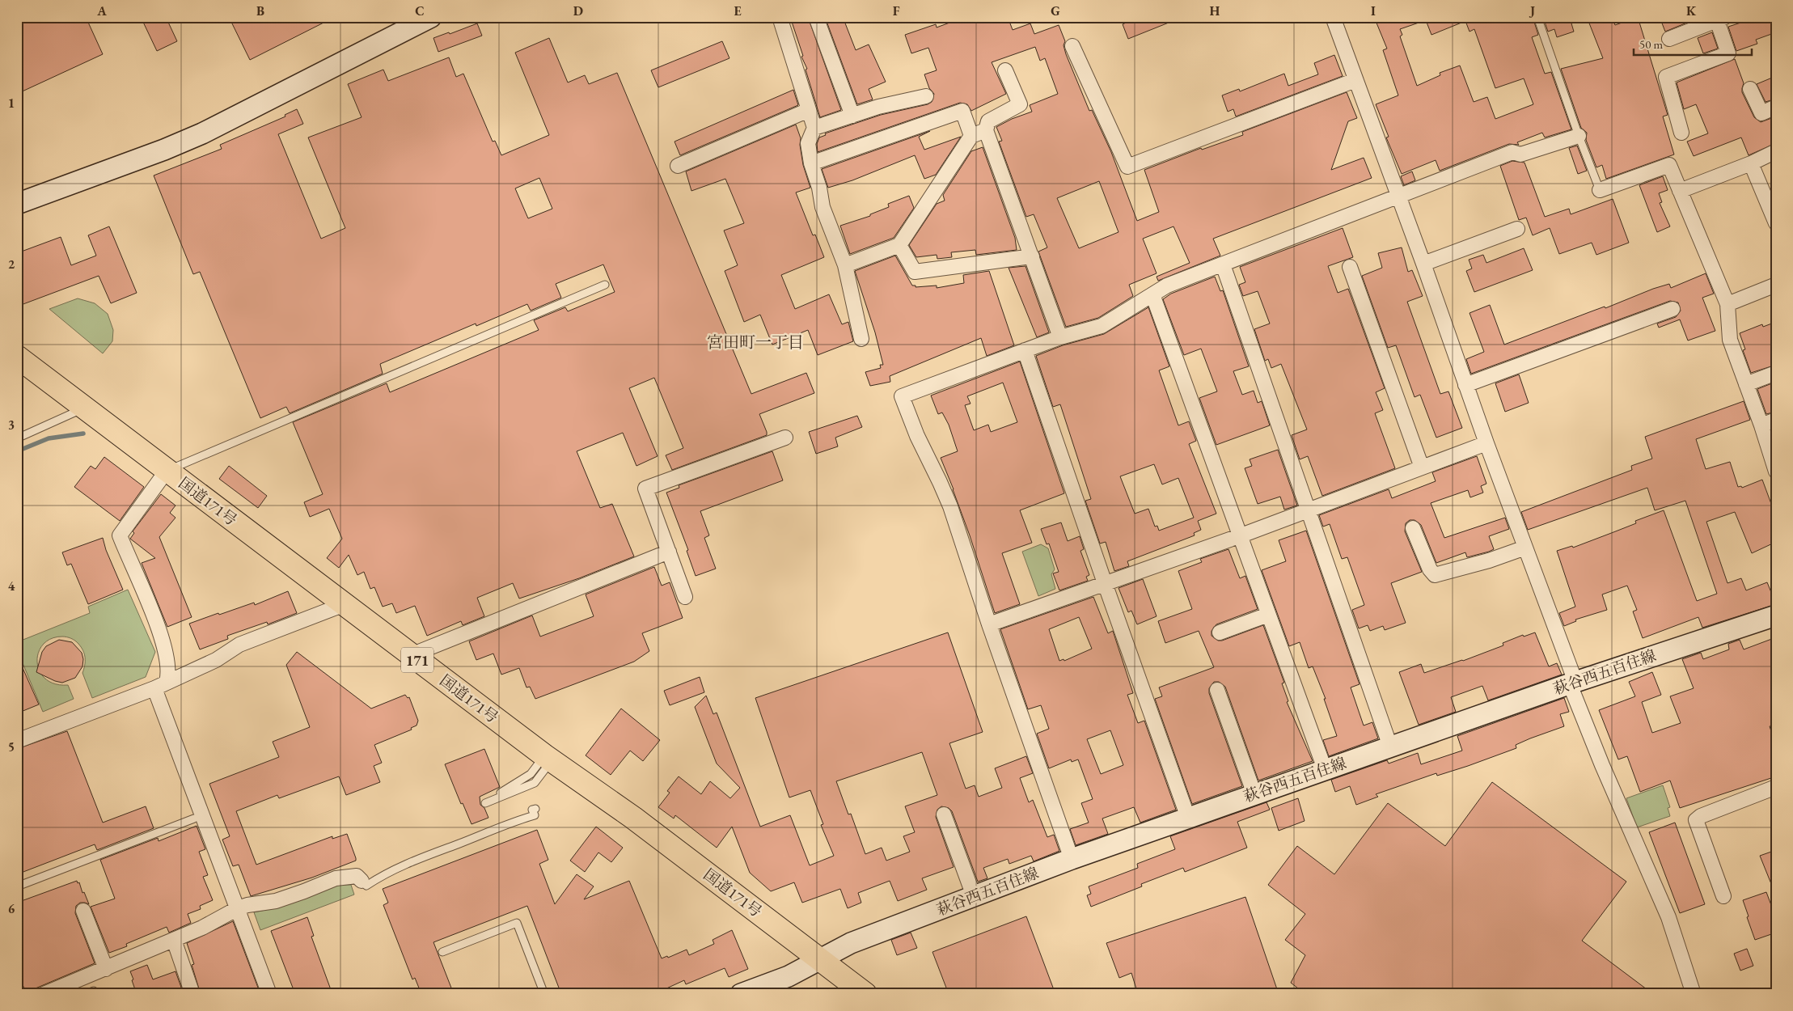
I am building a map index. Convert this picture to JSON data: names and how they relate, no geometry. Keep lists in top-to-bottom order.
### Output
{
  "streets": {
    "highway": ["国道171号", "171"],
    "main road": ["萩谷西五百住線"]
  },
  "crossings": [
    ["国道171号", "萩谷西五百住線"]
  ],
  "districts": ["宮田町一丁目"],
  "scale_bar": "50 m",
  "grid": {
    "columns": [
      "A",
      "B",
      "C",
      "D",
      "E",
      "F",
      "G",
      "H",
      "I",
      "J",
      "K"
    ],
    "rows": [
      "1",
      "2",
      "3",
      "4",
      "5",
      "6"
    ]
  }
}
